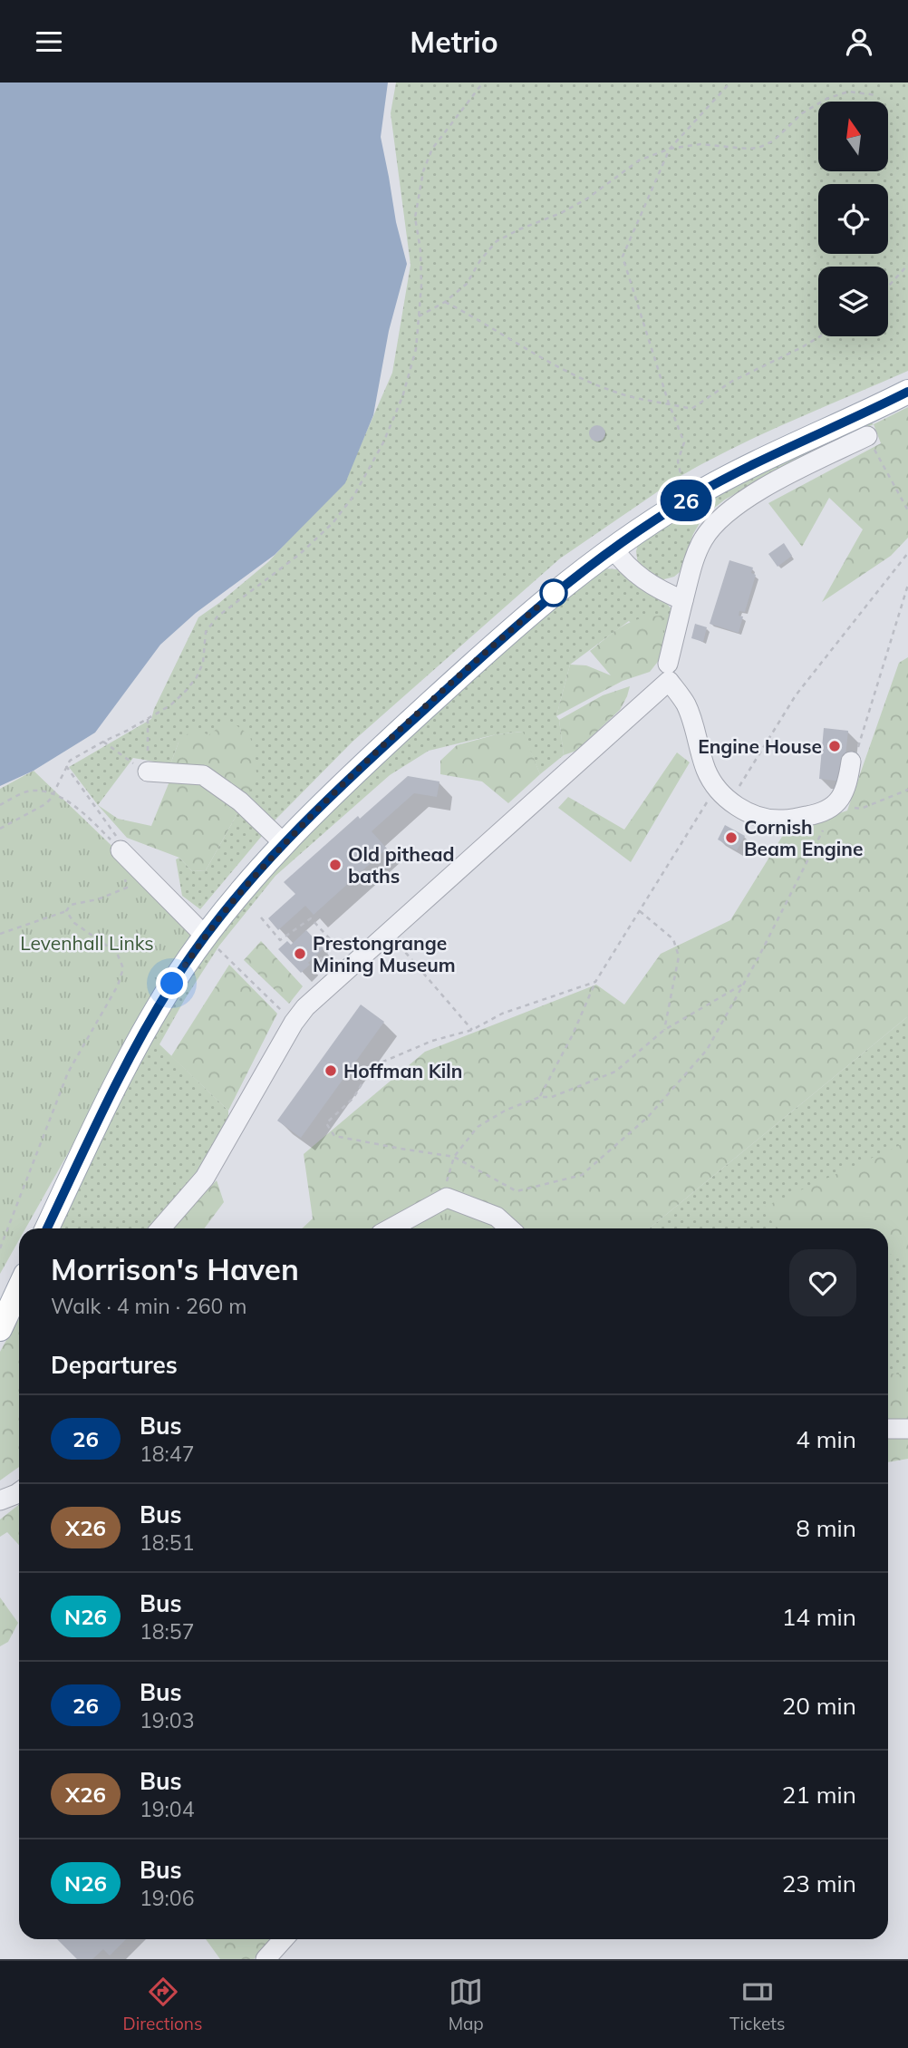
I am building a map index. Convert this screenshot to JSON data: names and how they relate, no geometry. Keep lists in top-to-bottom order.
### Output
{
  "parks": ["Levenhall Links"],
  "places": [
    "Engine House",
    "Cornish Beam Engine",
    "Old pithead baths",
    "Prestongrange Mining Museum",
    "Hoffman Kiln"
  ],
  "lines": ["bus line 26"],
  "north": "top",
  "page": {
    "header": "Metrio",
    "on_map": "26",
    "heading": [
      ["Morrison's Haven", "Walk · 4 min · 260 m"],
      "Departures"
    ],
    "list": [
      {
        "mark": "26",
        "name": "Bus",
        "note": "18:47",
        "value": "4 min"
      },
      {
        "mark": "X26",
        "name": "Bus",
        "note": "18:51",
        "value": "8 min"
      },
      {
        "mark": "N26",
        "name": "Bus",
        "note": "18:57",
        "value": "14 min"
      },
      {
        "mark": "26",
        "name": "Bus",
        "note": "19:03",
        "value": "20 min"
      },
      {
        "mark": "X26",
        "name": "Bus",
        "note": "19:04",
        "value": "21 min"
      },
      {
        "mark": "N26",
        "name": "Bus",
        "note": "19:06",
        "value": "23 min"
      }
    ],
    "tabs": ["Directions", "Map", "Tickets"]
  }
}
